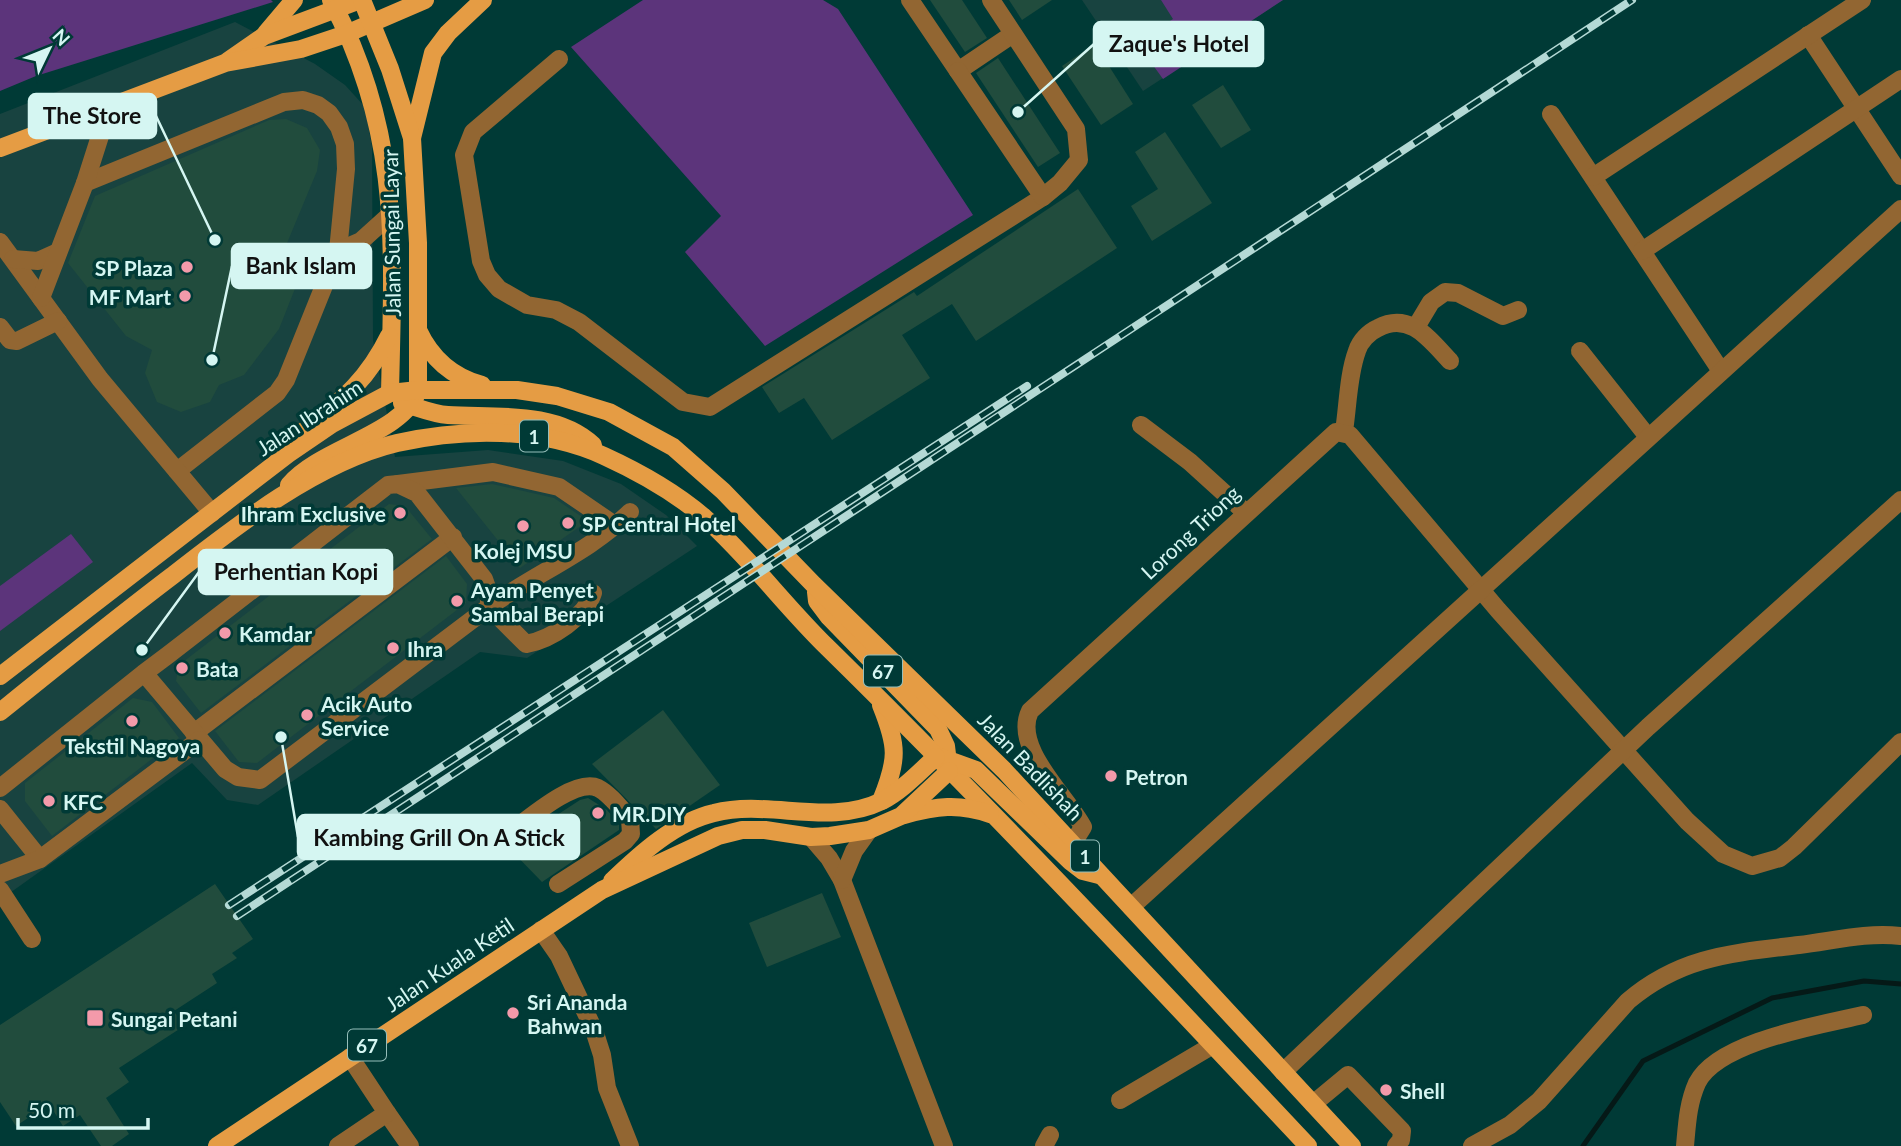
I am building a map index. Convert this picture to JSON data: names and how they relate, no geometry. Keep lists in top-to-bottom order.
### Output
{
  "streets": {
    "main road": [
      "Jalan Sungai Layar",
      "Jalan Ibrahim",
      "1",
      "67",
      "Jalan Badlishah",
      "Jalan Kuala Ketil"
    ],
    "street": ["Lorong Triong"]
  },
  "crossings": [
    ["Jalan Sungai Layar", "Jalan Ibrahim"],
    ["Jalan Ibrahim", "Jalan Badlishah"],
    ["1", "67"],
    ["1", "Jalan Kuala Ketil"],
    ["Lorong Triong", "Jalan Badlishah"],
    ["67", "Jalan Badlishah"],
    ["67", "Jalan Kuala Ketil"]
  ],
  "places": {
    "other": [
      "Zaque's Hotel",
      "The Store",
      "SP Plaza",
      "MF Mart",
      "Bank Islam",
      "Ihram Exclusive",
      "SP Central Hotel",
      "Kolej MSU",
      "Ayam Penyet Sambal Berapi",
      "Kamdar",
      "Ihra",
      "Perhentian Kopi",
      "Bata",
      "Acik Auto Service",
      "Tekstil Nagoya",
      "Kambing Grill On A Stick",
      "Petron",
      "KFC",
      "MR.DIY",
      "Sri Ananda Bahwan",
      "Shell"
    ],
    "transit": ["Sungai Petani"]
  },
  "scale_bar": "50 m",
  "north": "top right"
}
